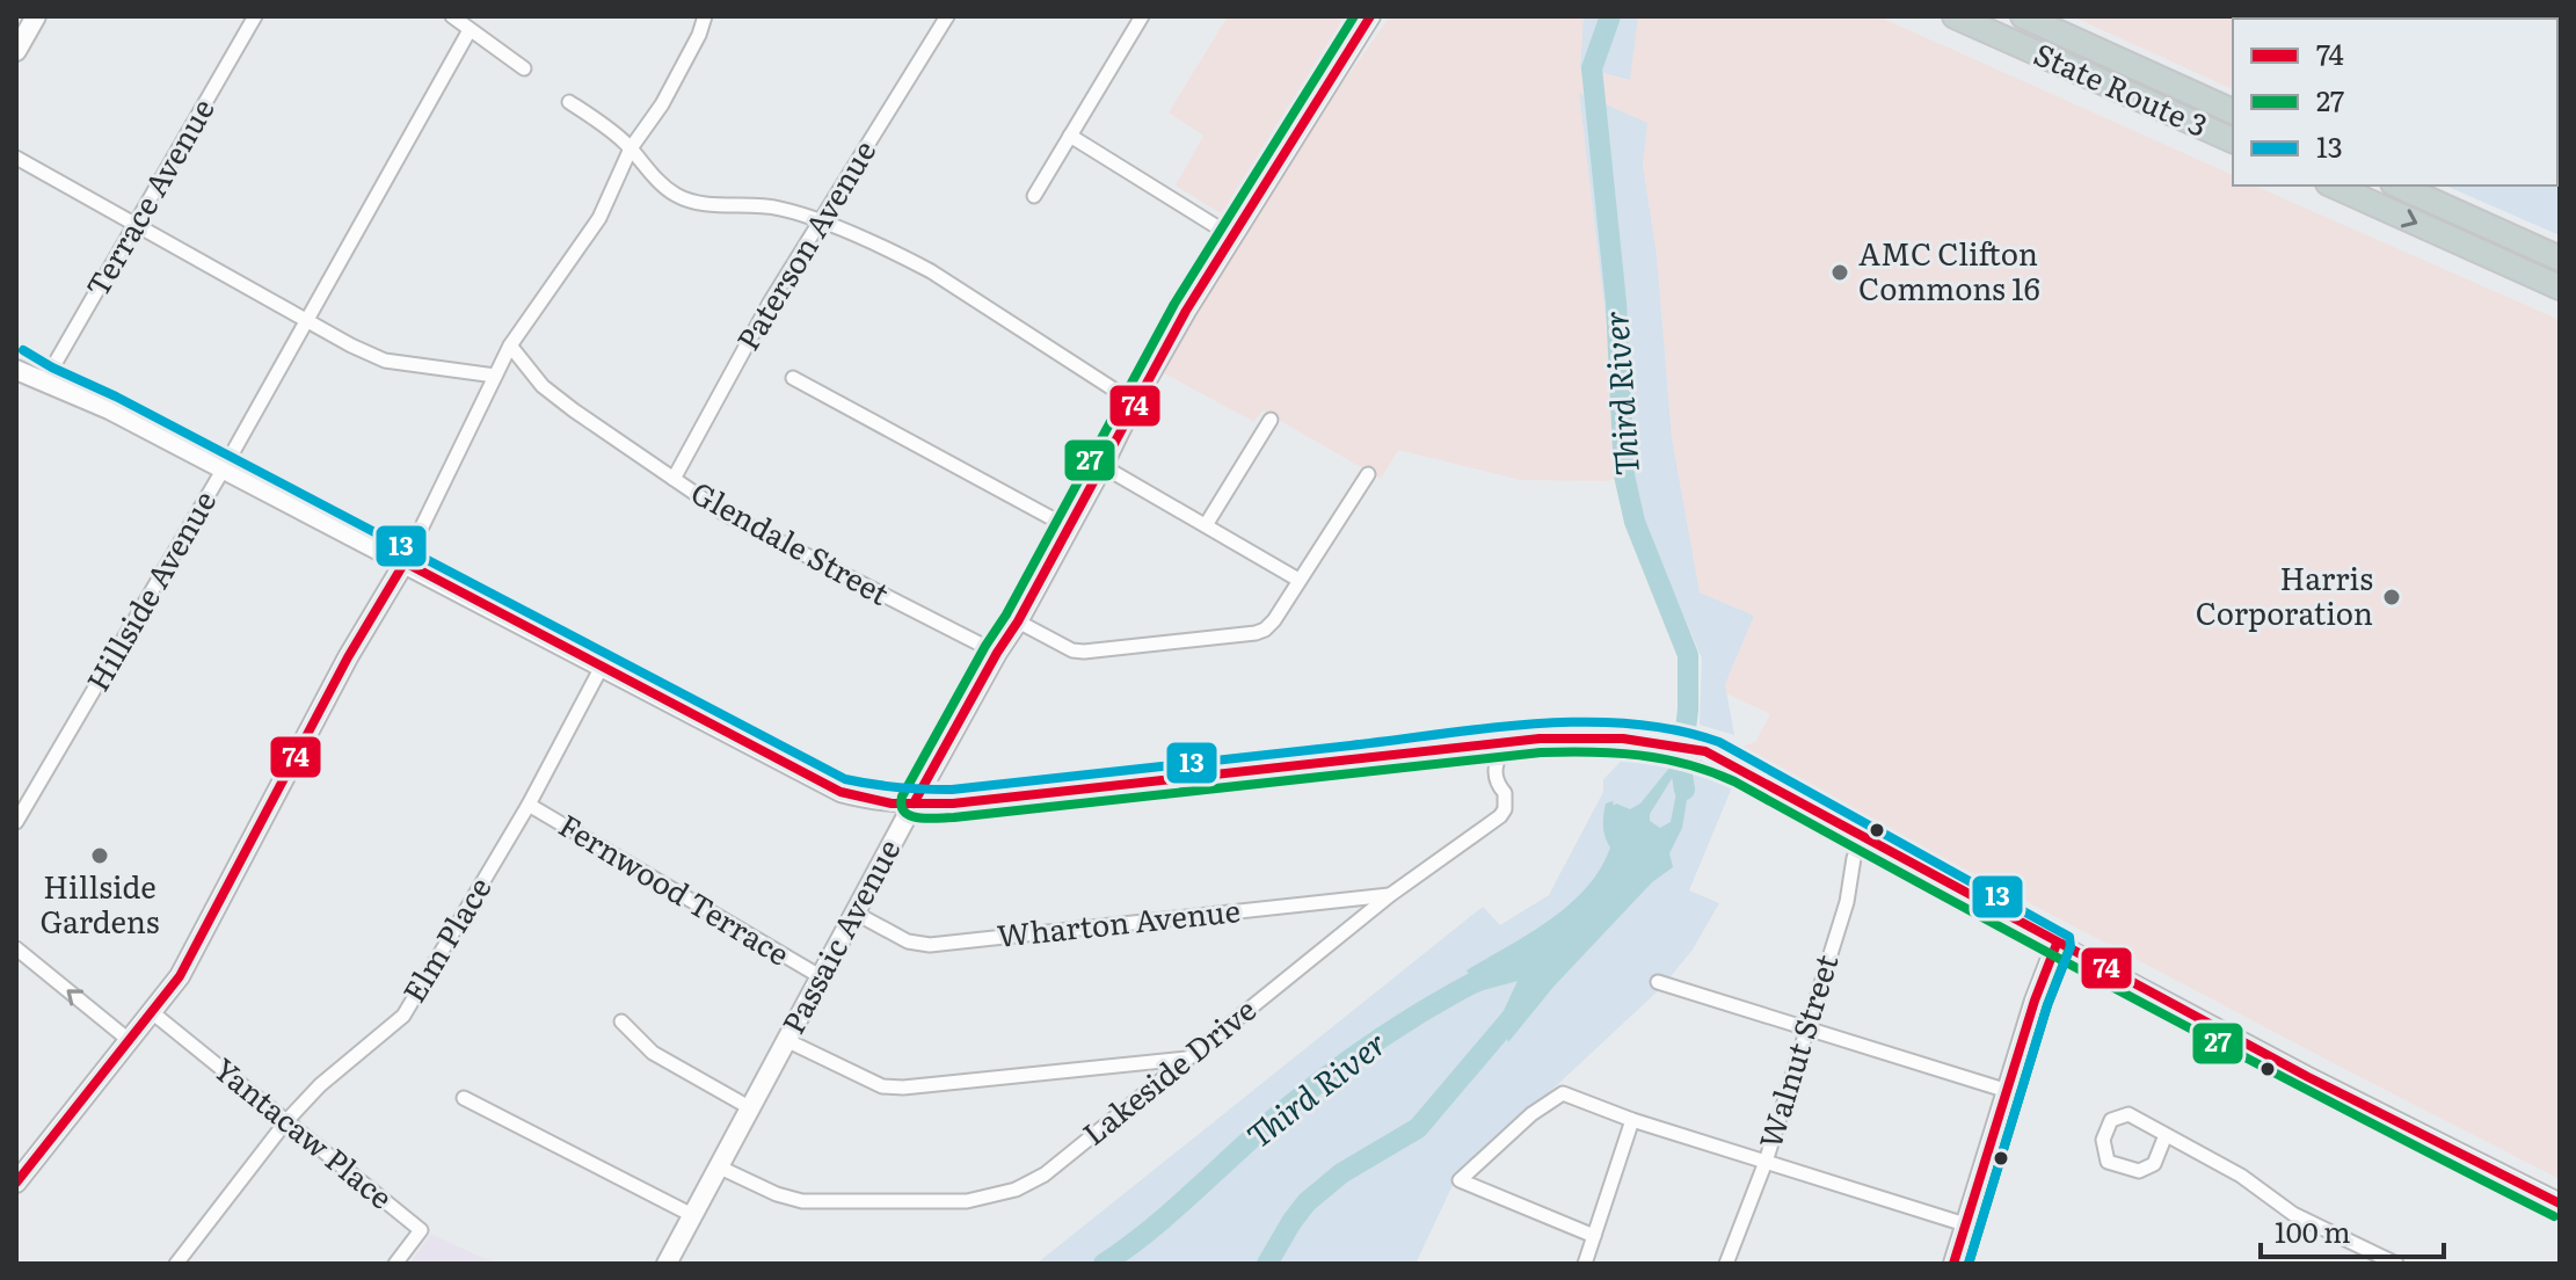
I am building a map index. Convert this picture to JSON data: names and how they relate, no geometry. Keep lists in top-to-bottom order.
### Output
{
  "streets": {
    "highway": ["State Route 3"],
    "main road": ["Passaic Avenue"],
    "street": [
      "Terrace Avenue",
      "Paterson Avenue",
      "Glendale Street",
      "Hillside Avenue",
      "Fernwood Terrace",
      "Wharton Avenue",
      "Elm Place",
      "Walnut Street",
      "Lakeside Drive",
      "Yantacaw Place"
    ]
  },
  "crossings": [
    ["Paterson Avenue", "Glendale Street"],
    ["Glendale Street", "Passaic Avenue"],
    ["Fernwood Terrace", "Passaic Avenue"],
    ["Fernwood Terrace", "Elm Place"],
    ["Wharton Avenue", "Passaic Avenue"],
    ["Wharton Avenue", "Lakeside Drive"],
    ["Passaic Avenue", "Lakeside Drive"],
    ["Elm Place", "Yantacaw Place"]
  ],
  "water": ["Third River"],
  "places": ["AMC Clifton Commons 16", "Harris Corporation", "Hillside Gardens"],
  "lines": ["transit line 74", "transit line 27", "transit line 13"],
  "legend": ["74", "27", "13"],
  "scale_bar": "100 m"
}
